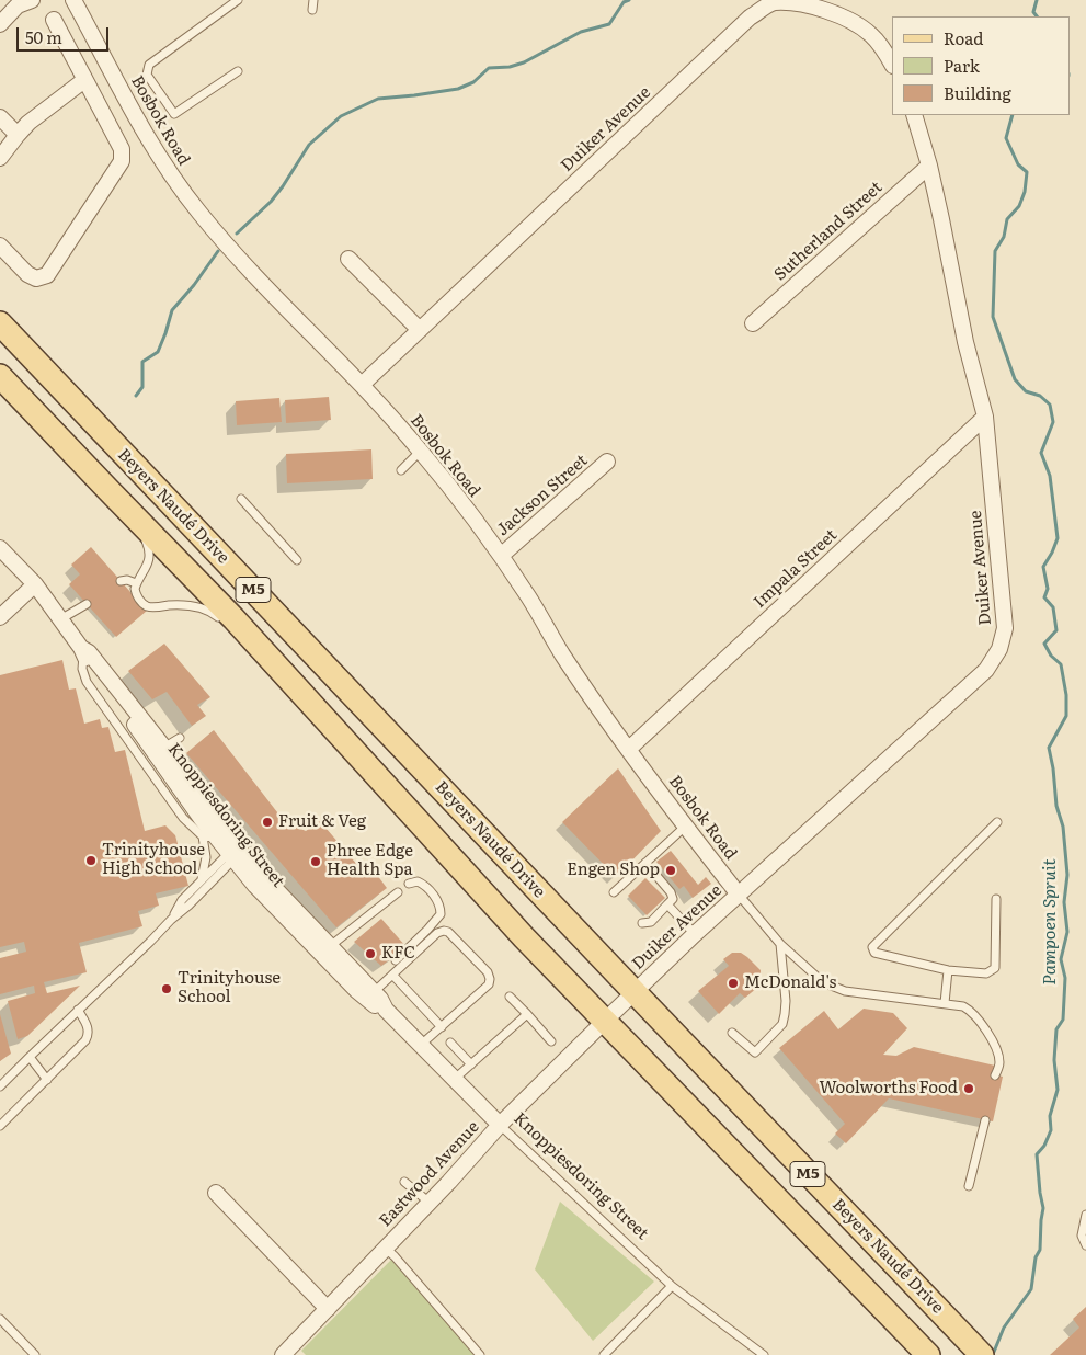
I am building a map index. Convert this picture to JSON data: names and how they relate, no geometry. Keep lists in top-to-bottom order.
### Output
{
  "streets": {
    "main road": ["Beyers Naudé Drive", "M5"],
    "street": [
      "Bosbok Road",
      "Duiker Avenue",
      "Sutherland Street",
      "Jackson Street",
      "Impala Street",
      "Knoppiesdoring Street",
      "Eastwood Avenue"
    ]
  },
  "crossings": [
    ["Bosbok Road", "Duiker Avenue"],
    ["Bosbok Road", "Jackson Street"],
    ["Bosbok Road", "Impala Street"],
    ["Duiker Avenue", "Sutherland Street"],
    ["Duiker Avenue", "Beyers Naudé Drive"],
    ["Duiker Avenue", "Impala Street"],
    ["Duiker Avenue", "M5"],
    ["Duiker Avenue", "Eastwood Avenue"],
    ["M5", "Eastwood Avenue"],
    ["Knoppiesdoring Street", "Eastwood Avenue"]
  ],
  "water": ["Pampoen Spruit"],
  "places": [
    "Fruit & Veg",
    "Trinityhouse High School",
    "Phree Edge Health Spa",
    "Engen Shop",
    "KFC",
    "McDonald's",
    "Trinityhouse School",
    "Woolworths Food"
  ],
  "legend": ["Road", "Park", "Building"],
  "scale_bar": "50 m"
}
